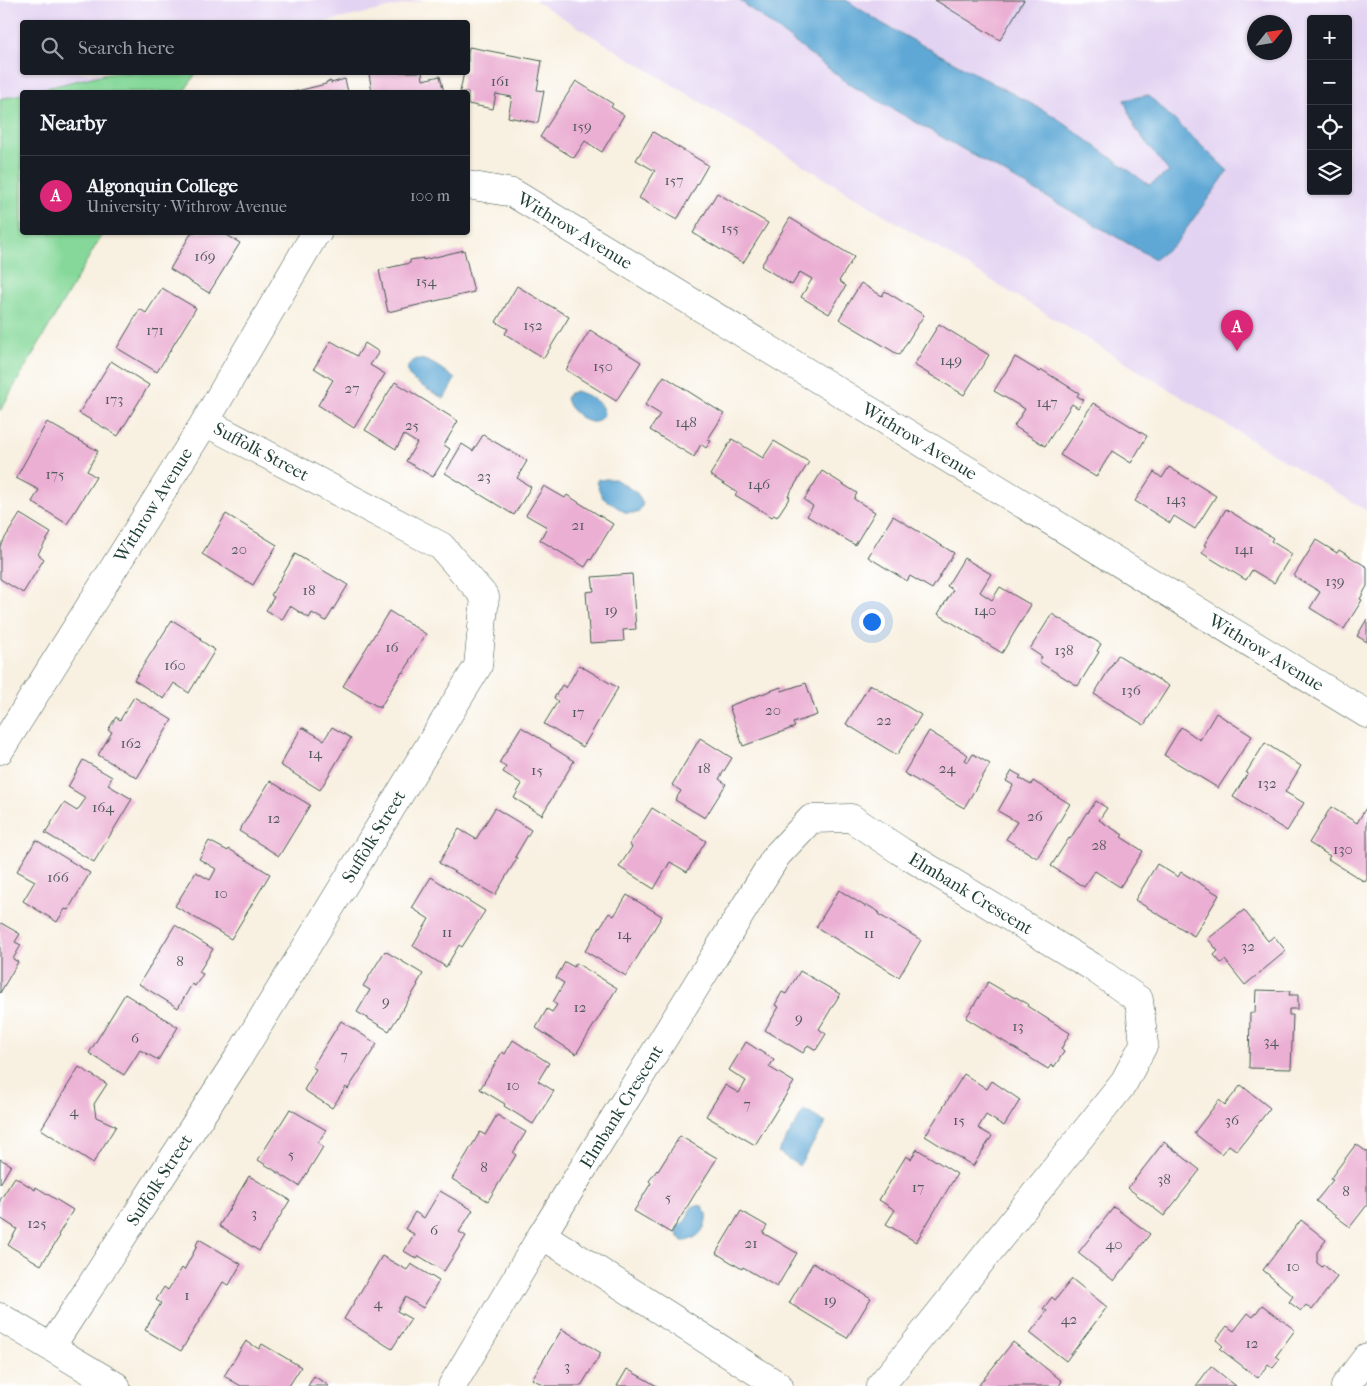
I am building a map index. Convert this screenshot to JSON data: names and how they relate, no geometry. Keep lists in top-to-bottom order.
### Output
{
  "streets": {
    "street": ["Withrow Avenue", "Suffolk Street", "Elmbank Crescent"]
  },
  "crossings": [
    ["Withrow Avenue", "Suffolk Street"]
  ],
  "house_numbers": [
    "161",
    "159",
    "157",
    "155",
    "169",
    "154",
    "152",
    "171",
    "149",
    "150",
    "27",
    "173",
    "147",
    "148",
    "25",
    "175",
    "23",
    "146",
    "143",
    "21",
    "20",
    "141",
    "139",
    "18",
    "19",
    "140",
    "16",
    "138",
    "160",
    "136",
    "20",
    "17",
    "22",
    "162",
    "14",
    "18",
    "24",
    "15",
    "132",
    "164",
    "26",
    "12",
    "28",
    "130",
    "166",
    "10",
    "11",
    "11",
    "14",
    "32",
    "8",
    "9",
    "12",
    "9",
    "13",
    "6",
    "34",
    "7",
    "10",
    "7",
    "4",
    "15",
    "36",
    "5",
    "8",
    "38",
    "17",
    "8",
    "5",
    "3",
    "125",
    "6",
    "21",
    "40",
    "10",
    "1",
    "19",
    "4",
    "42",
    "12",
    "3"
  ],
  "north": "top right",
  "page": {
    "map_buttons": ["+", "−"],
    "search": "Search here",
    "heading": "Nearby",
    "list": [
      {
        "mark": "A",
        "name": "Algonquin College",
        "note": "University · Withrow Avenue",
        "value": "100 m"
      }
    ],
    "pins": "A"
  }
}
